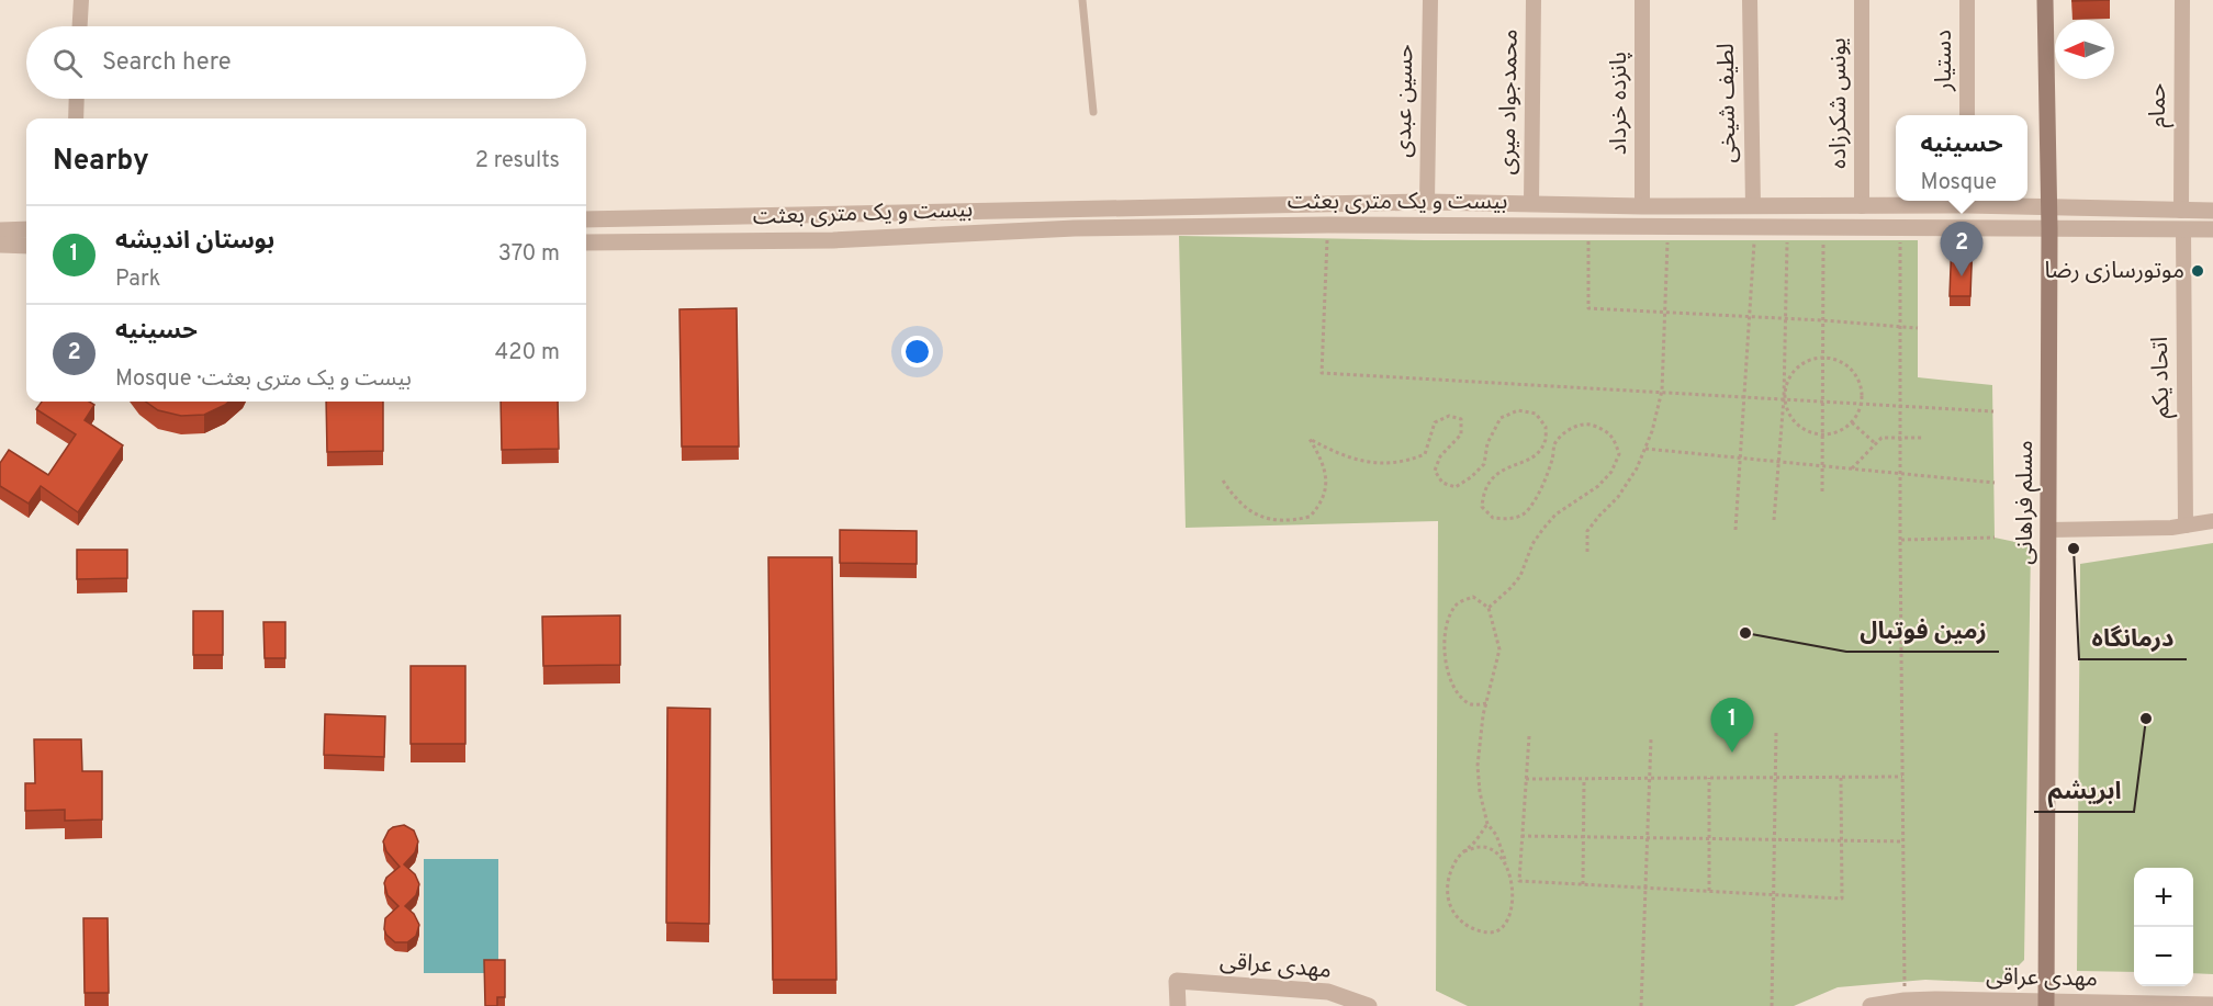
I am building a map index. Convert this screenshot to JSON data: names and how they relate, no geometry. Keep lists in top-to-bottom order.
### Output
{
  "streets": {
    "main road": ["مسلم فراهانی"],
    "street": [
      "دستیار",
      "حسین عبدی",
      "محمدجواد میری",
      "پانزده خرداد",
      "لطیف شیخی",
      "یونس شکرزاده",
      "حمام",
      "بیست و یک متری بعثت",
      "اتحاد یکم",
      "مهدی عراقی"
    ]
  },
  "crossings": [
    ["حسین عبدی", "بیست و یک متری بعثت"],
    ["محمدجواد میری", "بیست و یک متری بعثت"],
    ["پانزده خرداد", "بیست و یک متری بعثت"],
    ["لطیف شیخی", "بیست و یک متری بعثت"],
    ["یونس شکرزاده", "بیست و یک متری بعثت"],
    ["حمام", "بیست و یک متری بعثت"],
    ["بیست و یک متری بعثت", "اتحاد یکم"],
    ["بیست و یک متری بعثت", "مسلم فراهانی"],
    ["مسلم فراهانی", "مهدی عراقی"]
  ],
  "places": [
    "موتورسازی رضا",
    "درمانگاه",
    "زمین فوتبال",
    "ابریشم"
  ],
  "north": "left",
  "page": {
    "search": "Search here",
    "popup": ["حسینیه", "Mosque"],
    "heading": ["Nearby", "2 results"],
    "list": [
      {
        "mark": "1",
        "name": "بوستان اندیشه",
        "note": "Park",
        "value": "370 m"
      },
      {
        "mark": "2",
        "name": "حسینیه",
        "note": "Mosque · بیست و یک متری بعثت",
        "value": "420 m"
      }
    ],
    "pins": ["2", "1"],
    "map_buttons": ["+", "−"]
  }
}
